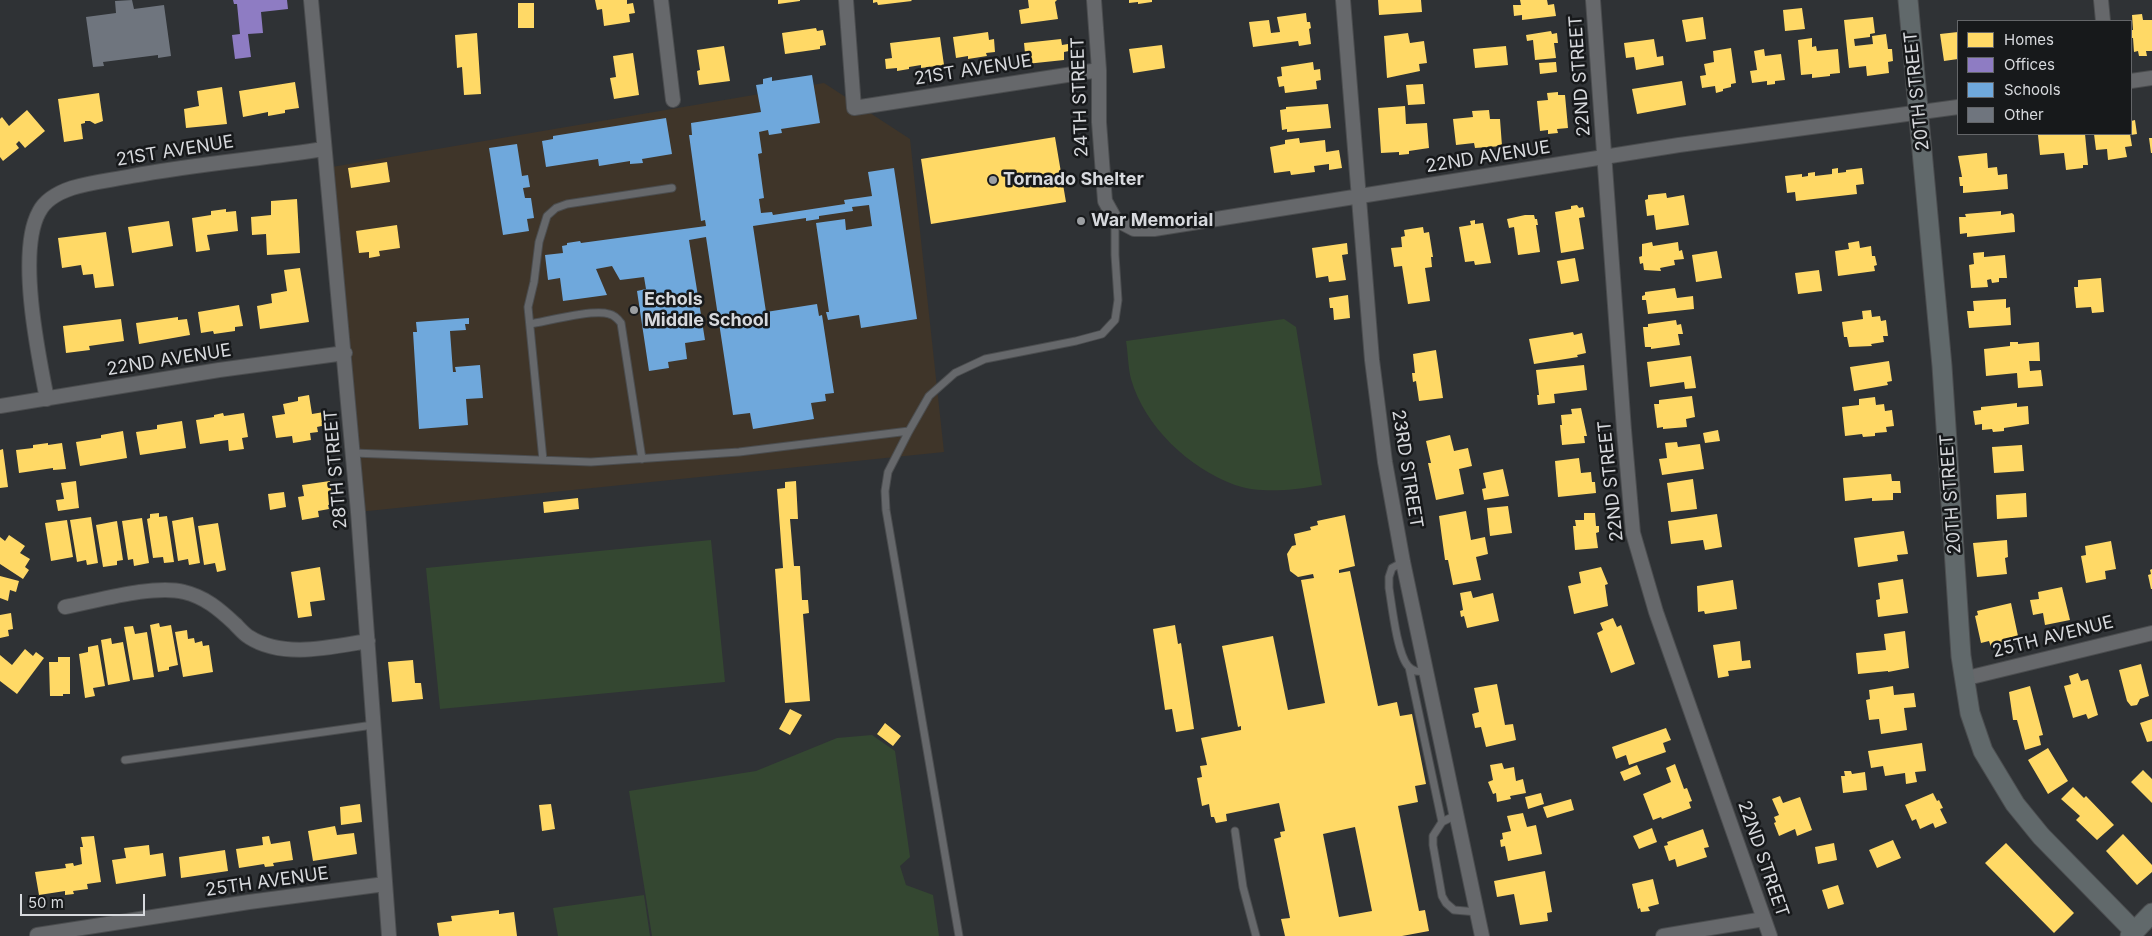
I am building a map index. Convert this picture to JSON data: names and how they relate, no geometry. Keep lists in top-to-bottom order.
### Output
{
  "streets": {
    "street": [
      "21ST AVENUE",
      "22ND STREET",
      "20TH STREET",
      "24TH STREET",
      "22ND AVENUE",
      "28TH STREET",
      "23RD STREET",
      "25TH AVENUE"
    ]
  },
  "crossings": [
    ["21ST AVENUE", "24TH STREET"],
    ["21ST AVENUE", "22ND AVENUE"],
    ["21ST AVENUE", "28TH STREET"],
    ["22ND STREET", "22ND AVENUE"],
    ["20TH STREET", "22ND AVENUE"],
    ["20TH STREET", "25TH AVENUE"],
    ["24TH STREET", "22ND AVENUE"],
    ["22ND AVENUE", "28TH STREET"],
    ["22ND AVENUE", "23RD STREET"],
    ["28TH STREET", "25TH AVENUE"]
  ],
  "places": ["Tornado Shelter", "War Memorial", "Echols Middle School"],
  "legend": [
    "Homes",
    "Offices",
    "Schools",
    "Other"
  ],
  "scale_bar": "50 m"
}
